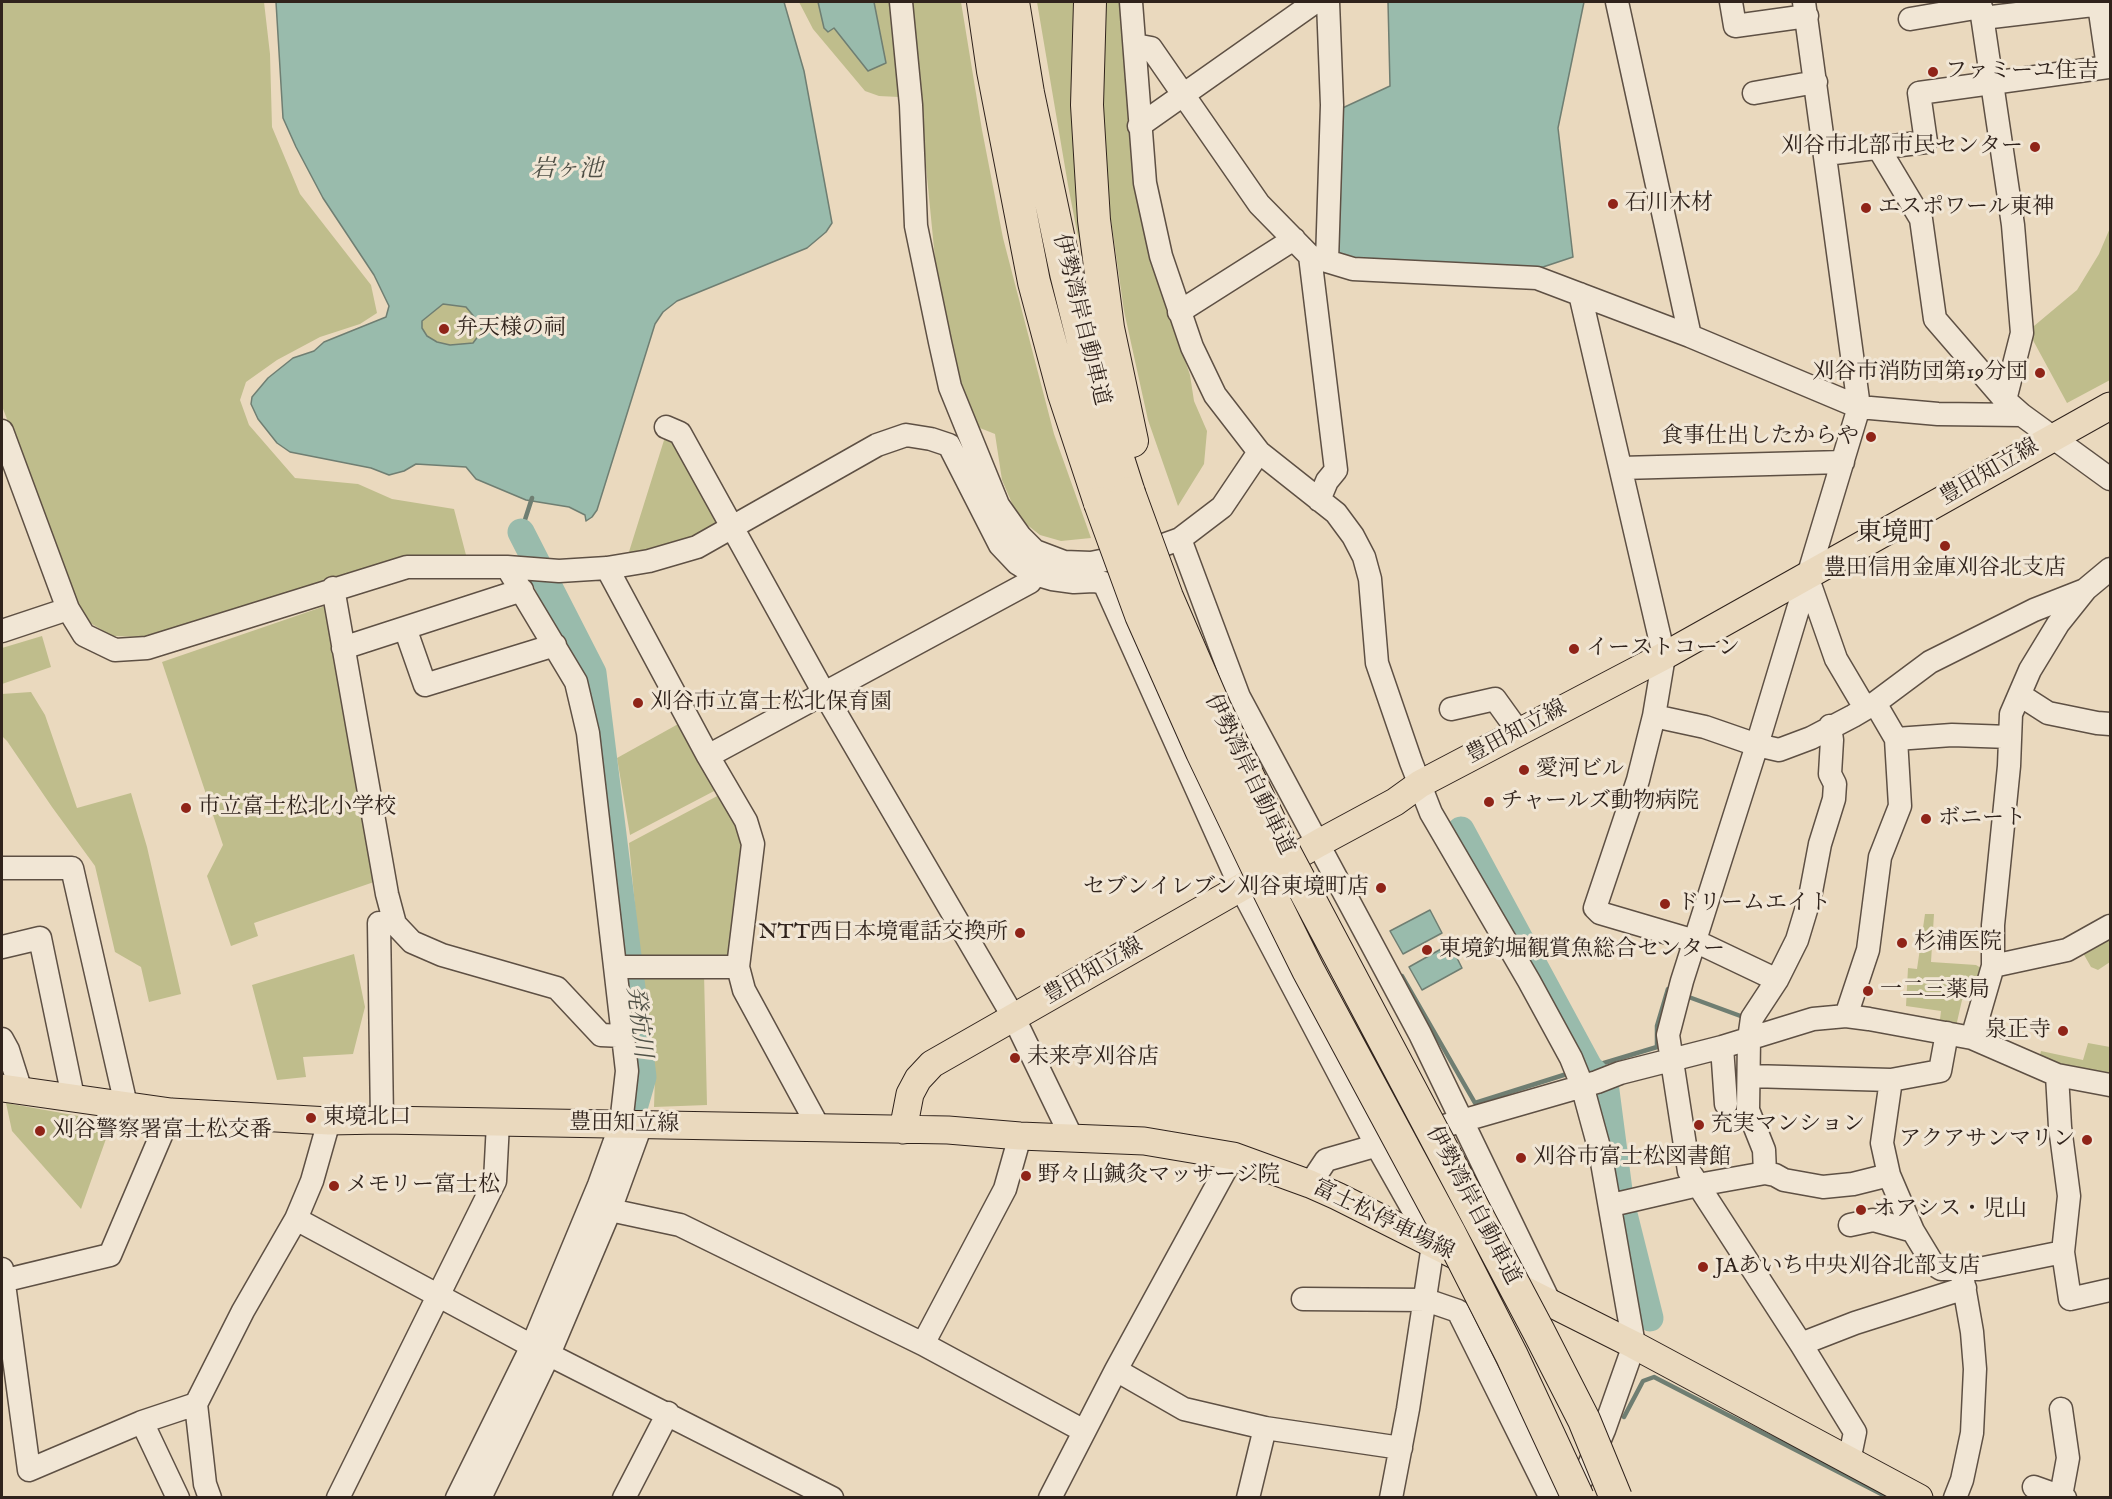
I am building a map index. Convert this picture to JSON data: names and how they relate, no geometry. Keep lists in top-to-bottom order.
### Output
{
  "streets": {
    "highway": ["伊勢湾岸自動車道"],
    "main road": ["豊田知立線", "富士松停車場線"]
  },
  "crossings": [
    ["豊田知立線", "富士松停車場線"]
  ],
  "districts": ["東境町"],
  "water": ["岩ヶ池", "発杭川"],
  "places": [
    "ファミーユ住吉",
    "刈谷市北部市民センター",
    "石川木材",
    "エスポワール東神",
    "弁天様の祠",
    "刈谷市消防団第19分団",
    "食事仕出したからや",
    "豊田信用金庫刈谷北支店",
    "イーストコーン",
    "刈谷市立富士松北保育園",
    "愛河ビル",
    "チャールズ動物病院",
    "市立富士松北小学校",
    "ボニート",
    "セブンイレブン刈谷東境町店",
    "ドリームエイト",
    "NTT西日本境電話交換所",
    "杉浦医院",
    "東境釣堀観賞魚総合センター",
    "一二三薬局",
    "泉正寺",
    "未来亭刈谷店",
    "東境北口",
    "充実マンション",
    "刈谷警察署富士松交番",
    "アクアサンマリン",
    "刈谷市富士松図書館",
    "野々山鍼灸マッサージ院",
    "メモリー富士松",
    "オアシス・児山",
    "JAあいち中央刈谷北部支店"
  ]
}
